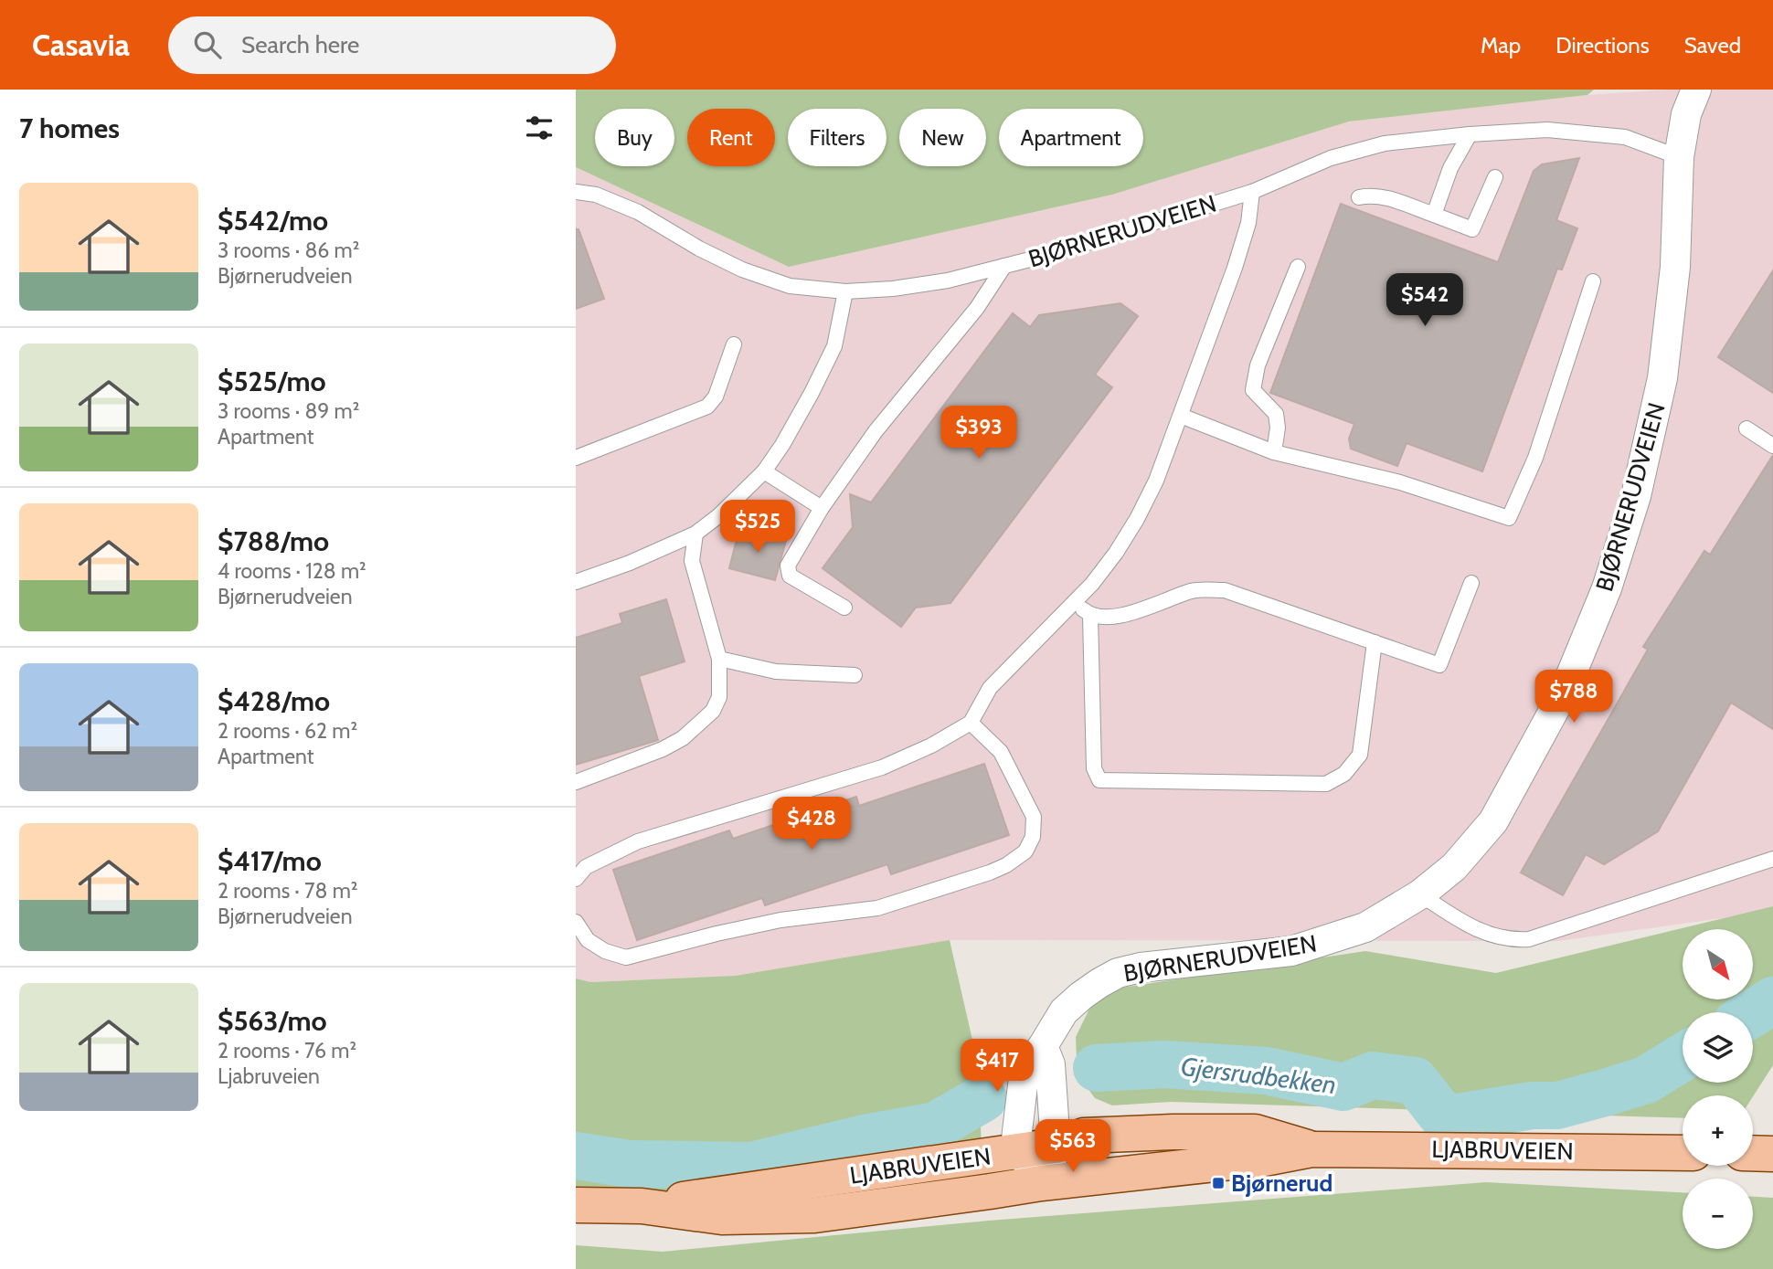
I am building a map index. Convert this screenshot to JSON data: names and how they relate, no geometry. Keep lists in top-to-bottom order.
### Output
{
  "streets": {
    "main road": ["LJABRUVEIEN"],
    "street": ["BJØRNERUDVEIEN"]
  },
  "crossings": [
    ["BJØRNERUDVEIEN", "LJABRUVEIEN"]
  ],
  "water": ["Gjersrudbekken"],
  "places": {
    "transit": ["Bjørnerud"]
  },
  "north": "bottom right",
  "page": {
    "header": "Casavia",
    "search": "Search here",
    "nav": ["Map", "Directions", "Saved"],
    "heading": "7 homes",
    "chip": [
      "Buy",
      "Rent",
      "Filters",
      "New",
      "Apartment"
    ],
    "list": [
      {
        "name": "$542/mo",
        "note": "3 rooms · 86 m² · Bjørnerudveien"
      },
      {
        "name": "$525/mo",
        "note": "3 rooms · 89 m² · Apartment"
      },
      {
        "name": "$788/mo",
        "note": "4 rooms · 128 m² · Bjørnerudveien"
      },
      {
        "name": "$428/mo",
        "note": "2 rooms · 62 m² · Apartment"
      },
      {
        "name": "$417/mo",
        "note": "2 rooms · 78 m² · Bjørnerudveien"
      },
      {
        "name": "$563/mo",
        "note": "2 rooms · 76 m² · Ljabruveien"
      }
    ],
    "price": [
      "$542",
      "$393",
      "$525",
      "$788",
      "$428",
      "$417",
      "$563"
    ],
    "map_buttons": ["+", "−"]
  }
}
